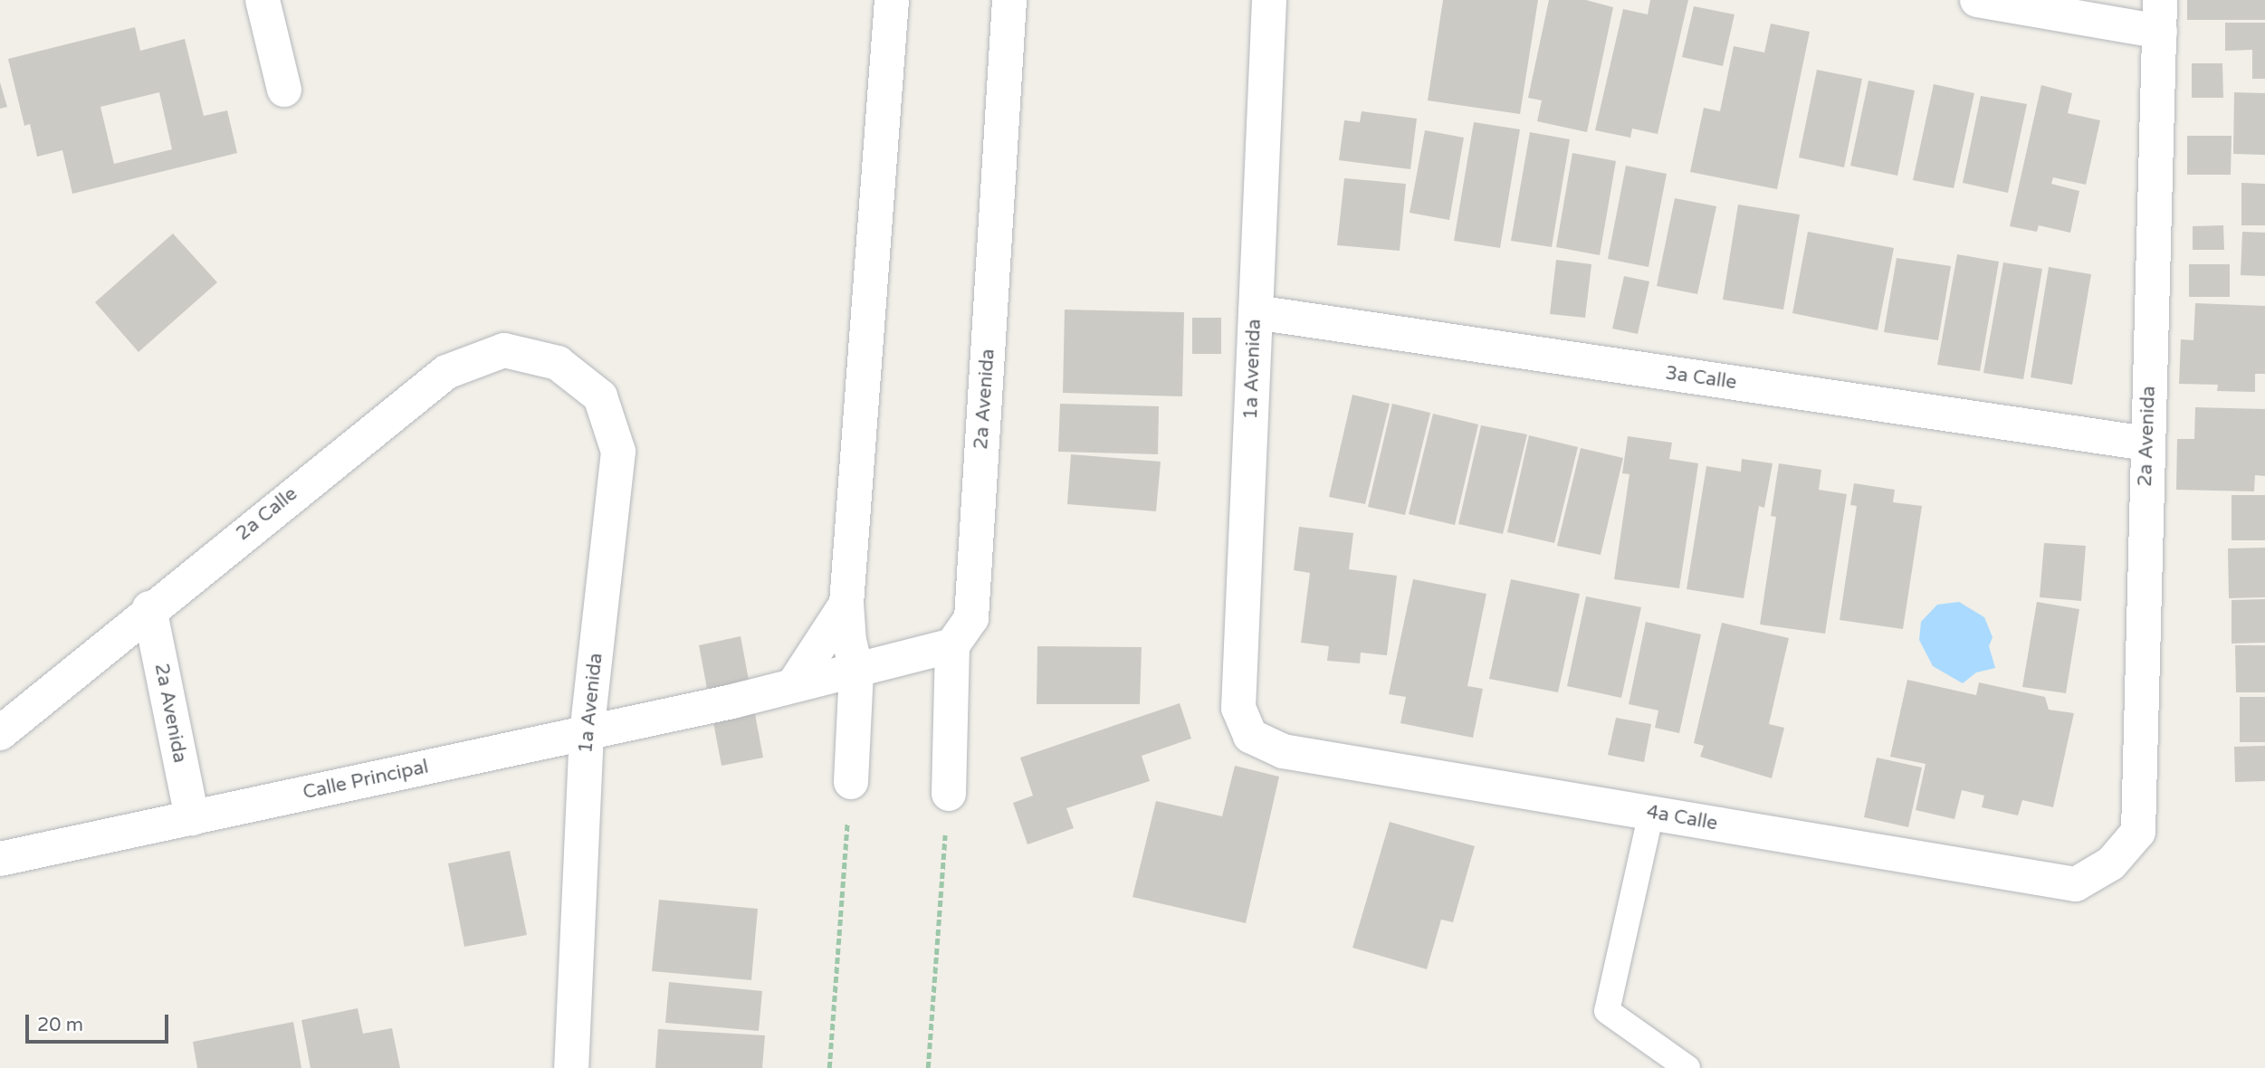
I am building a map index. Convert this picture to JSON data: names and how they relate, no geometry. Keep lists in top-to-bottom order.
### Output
{
  "streets": {
    "street": [
      "1a Avenida",
      "3a Calle",
      "2a Avenida",
      "2a Calle",
      "Calle Principal",
      "4a Calle"
    ]
  },
  "crossings": [
    ["1a Avenida", "3a Calle"],
    ["1a Avenida", "2a Calle"],
    ["1a Avenida", "Calle Principal"],
    ["1a Avenida", "4a Calle"],
    ["3a Calle", "2a Avenida"],
    ["2a Avenida", "2a Calle"],
    ["2a Avenida", "Calle Principal"],
    ["2a Avenida", "4a Calle"]
  ],
  "scale_bar": "20 m"
}
